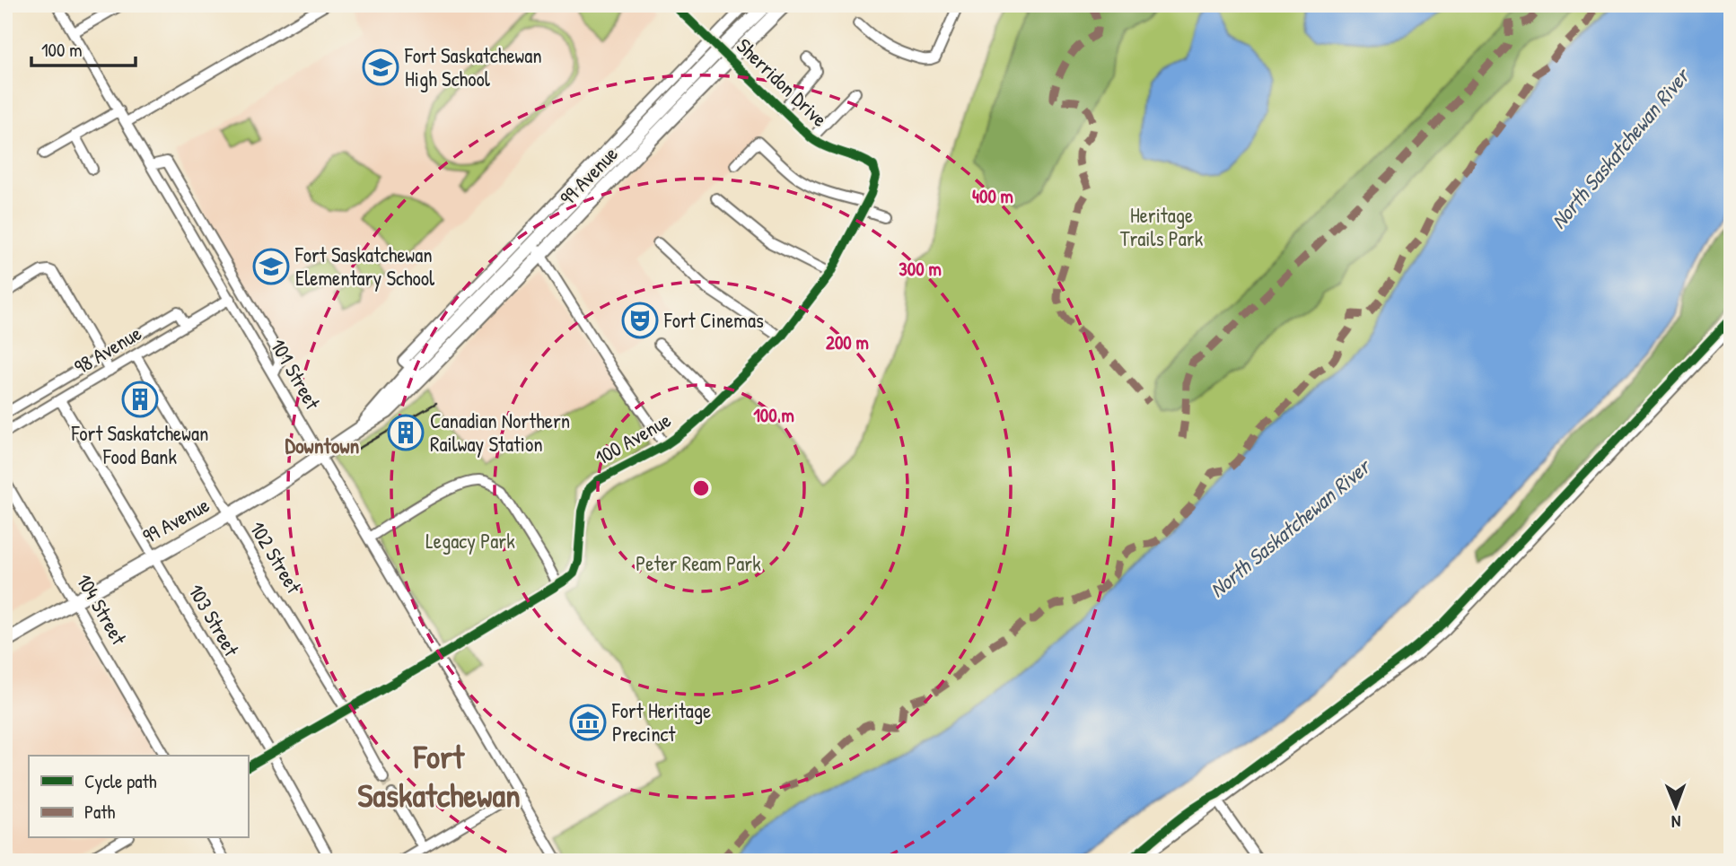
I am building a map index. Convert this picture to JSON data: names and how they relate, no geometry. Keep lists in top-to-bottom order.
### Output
{
  "streets": {
    "main road": ["99 Avenue"],
    "street": [
      "Sherridon Drive",
      "98 Avenue",
      "101 Street",
      "100 Avenue",
      "102 Street",
      "104 Street",
      "103 Street"
    ]
  },
  "crossings": [
    ["Sherridon Drive", "99 Avenue"],
    ["Sherridon Drive", "100 Avenue"],
    ["99 Avenue", "101 Street"],
    ["99 Avenue", "102 Street"],
    ["99 Avenue", "104 Street"],
    ["99 Avenue", "103 Street"],
    ["98 Avenue", "101 Street"],
    ["98 Avenue", "102 Street"],
    ["98 Avenue", "103 Street"],
    ["101 Street", "100 Avenue"],
    ["100 Avenue", "102 Street"],
    ["100 Avenue", "103 Street"]
  ],
  "districts": ["Downtown", "Fort Saskatchewan"],
  "water": ["North Saskatchewan River"],
  "parks": ["Heritage Trails Park", "Legacy Park", "Peter Ream Park"],
  "places": {
    "school or university": ["Fort Saskatchewan High School", "Fort Saskatchewan Elementary School"],
    "theatre": ["Fort Cinemas"],
    "building": ["Fort Saskatchewan Food Bank", "Canadian Northern Railway Station"],
    "museum": ["Fort Heritage Precinct"]
  },
  "legend": ["Cycle path", "Path"],
  "scale_bar": "100 m",
  "north": "bottom",
  "rings": [
    "400 m",
    "300 m",
    "200 m",
    "100 m"
  ]
}
